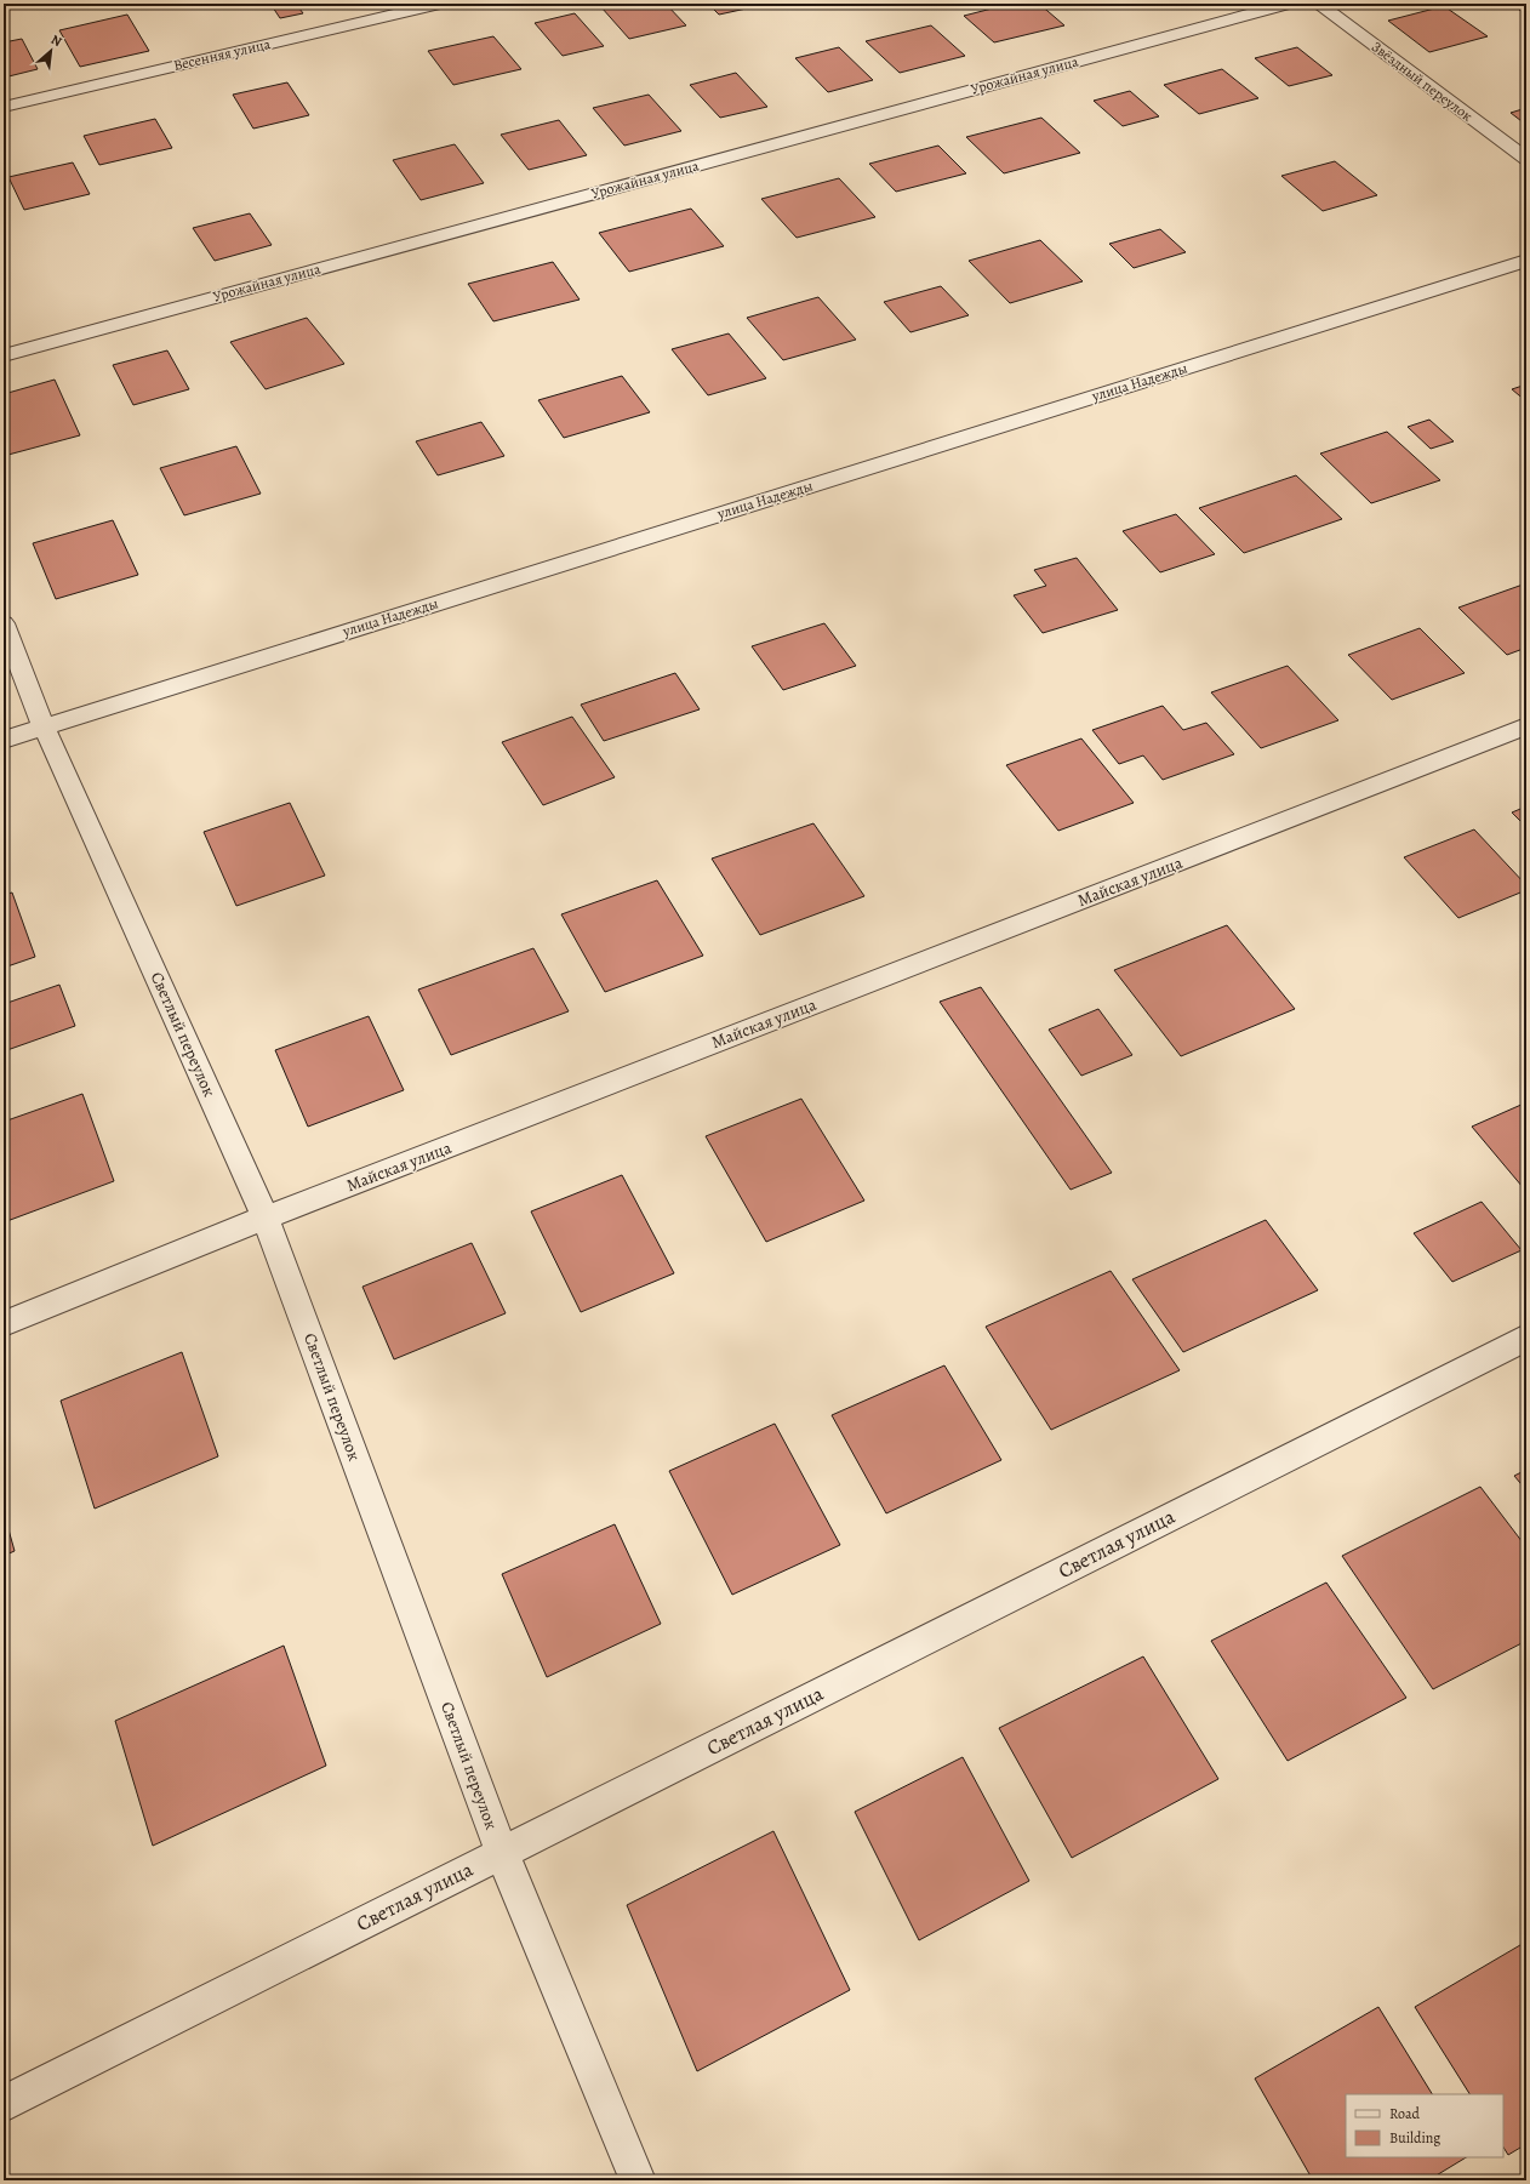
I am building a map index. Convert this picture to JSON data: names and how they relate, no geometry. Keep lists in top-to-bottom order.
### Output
{
  "streets": {
    "street": [
      "Весенняя улица",
      "Урожайная улица",
      "Звёздный переулок",
      "улица Надежды",
      "Майская улица",
      "Светлый переулок",
      "Светлая улица"
    ]
  },
  "crossings": [
    ["улица Надежды", "Светлый переулок"],
    ["Майская улица", "Светлый переулок"],
    ["Светлый переулок", "Светлая улица"]
  ],
  "legend": ["Road", "Building"],
  "north": "top right"
}
